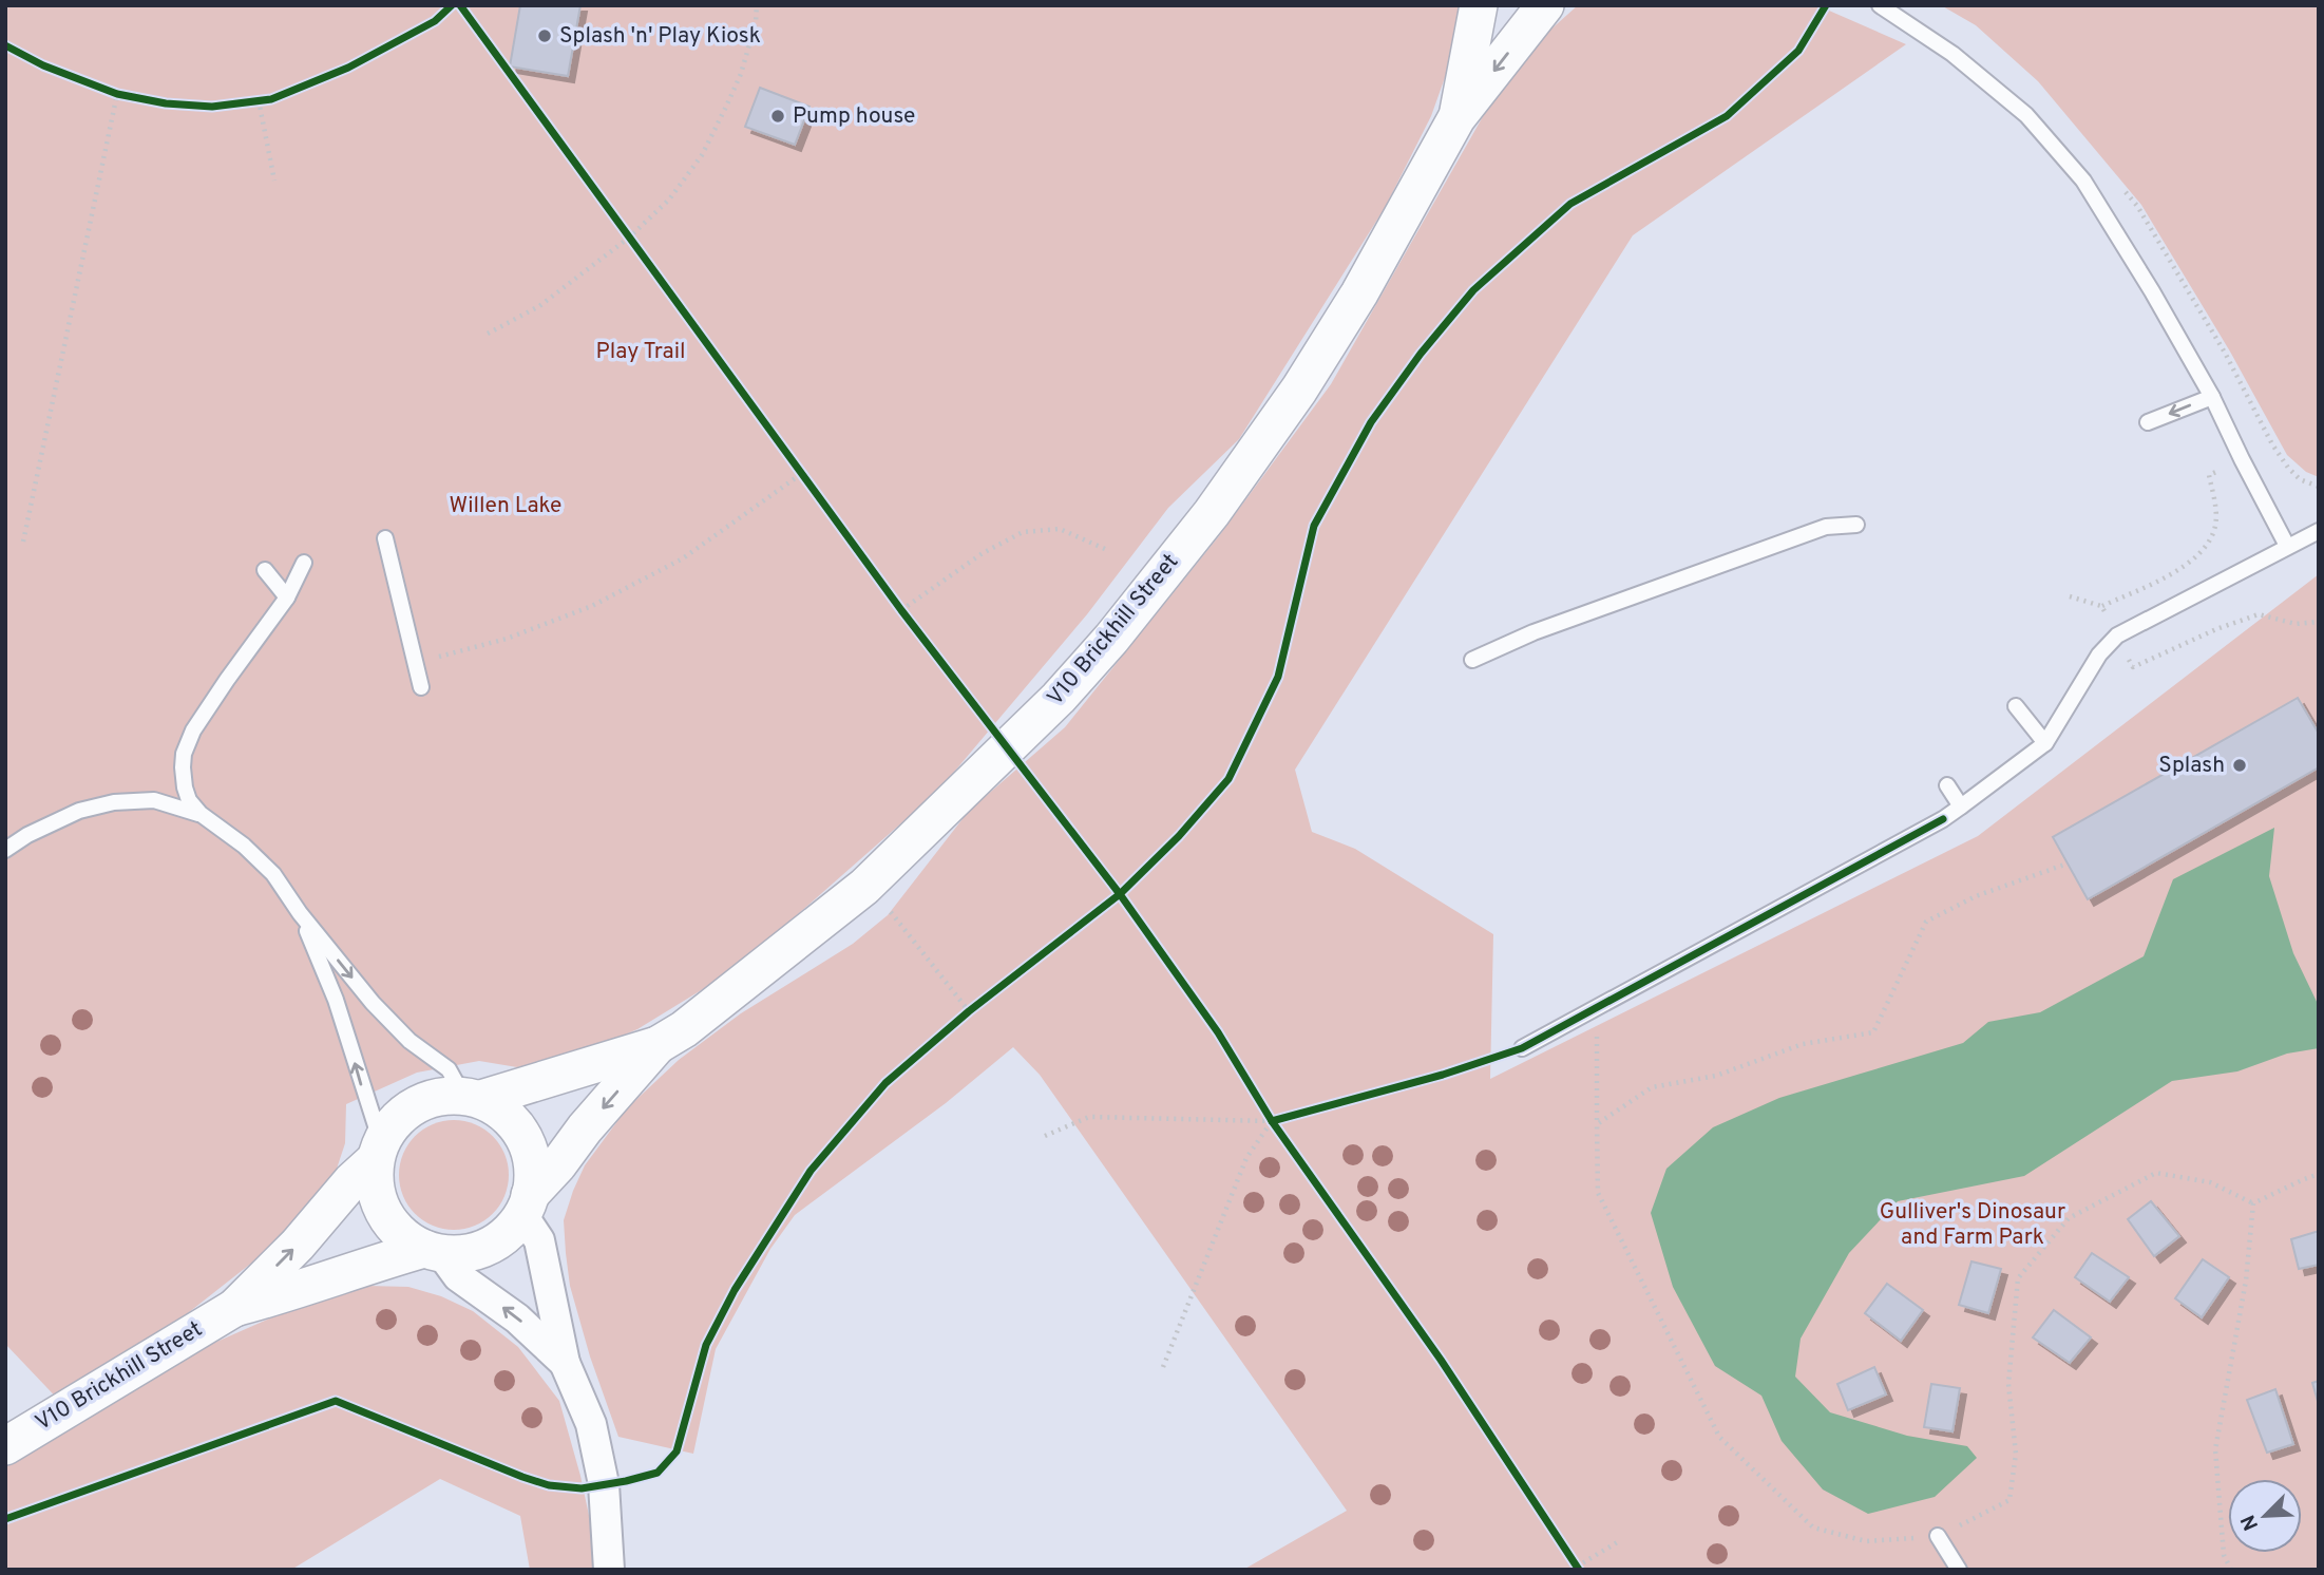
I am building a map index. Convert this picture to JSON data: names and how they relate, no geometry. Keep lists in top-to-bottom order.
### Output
{
  "streets": {
    "street": ["V10 Brickhill Street"]
  },
  "parks": ["Play Trail", "Willen Lake", "Gulliver's Dinosaur and Farm Park"],
  "places": ["Splash 'n' Play Kiosk", "Pump house", "Splash"],
  "north": "bottom left"
}
